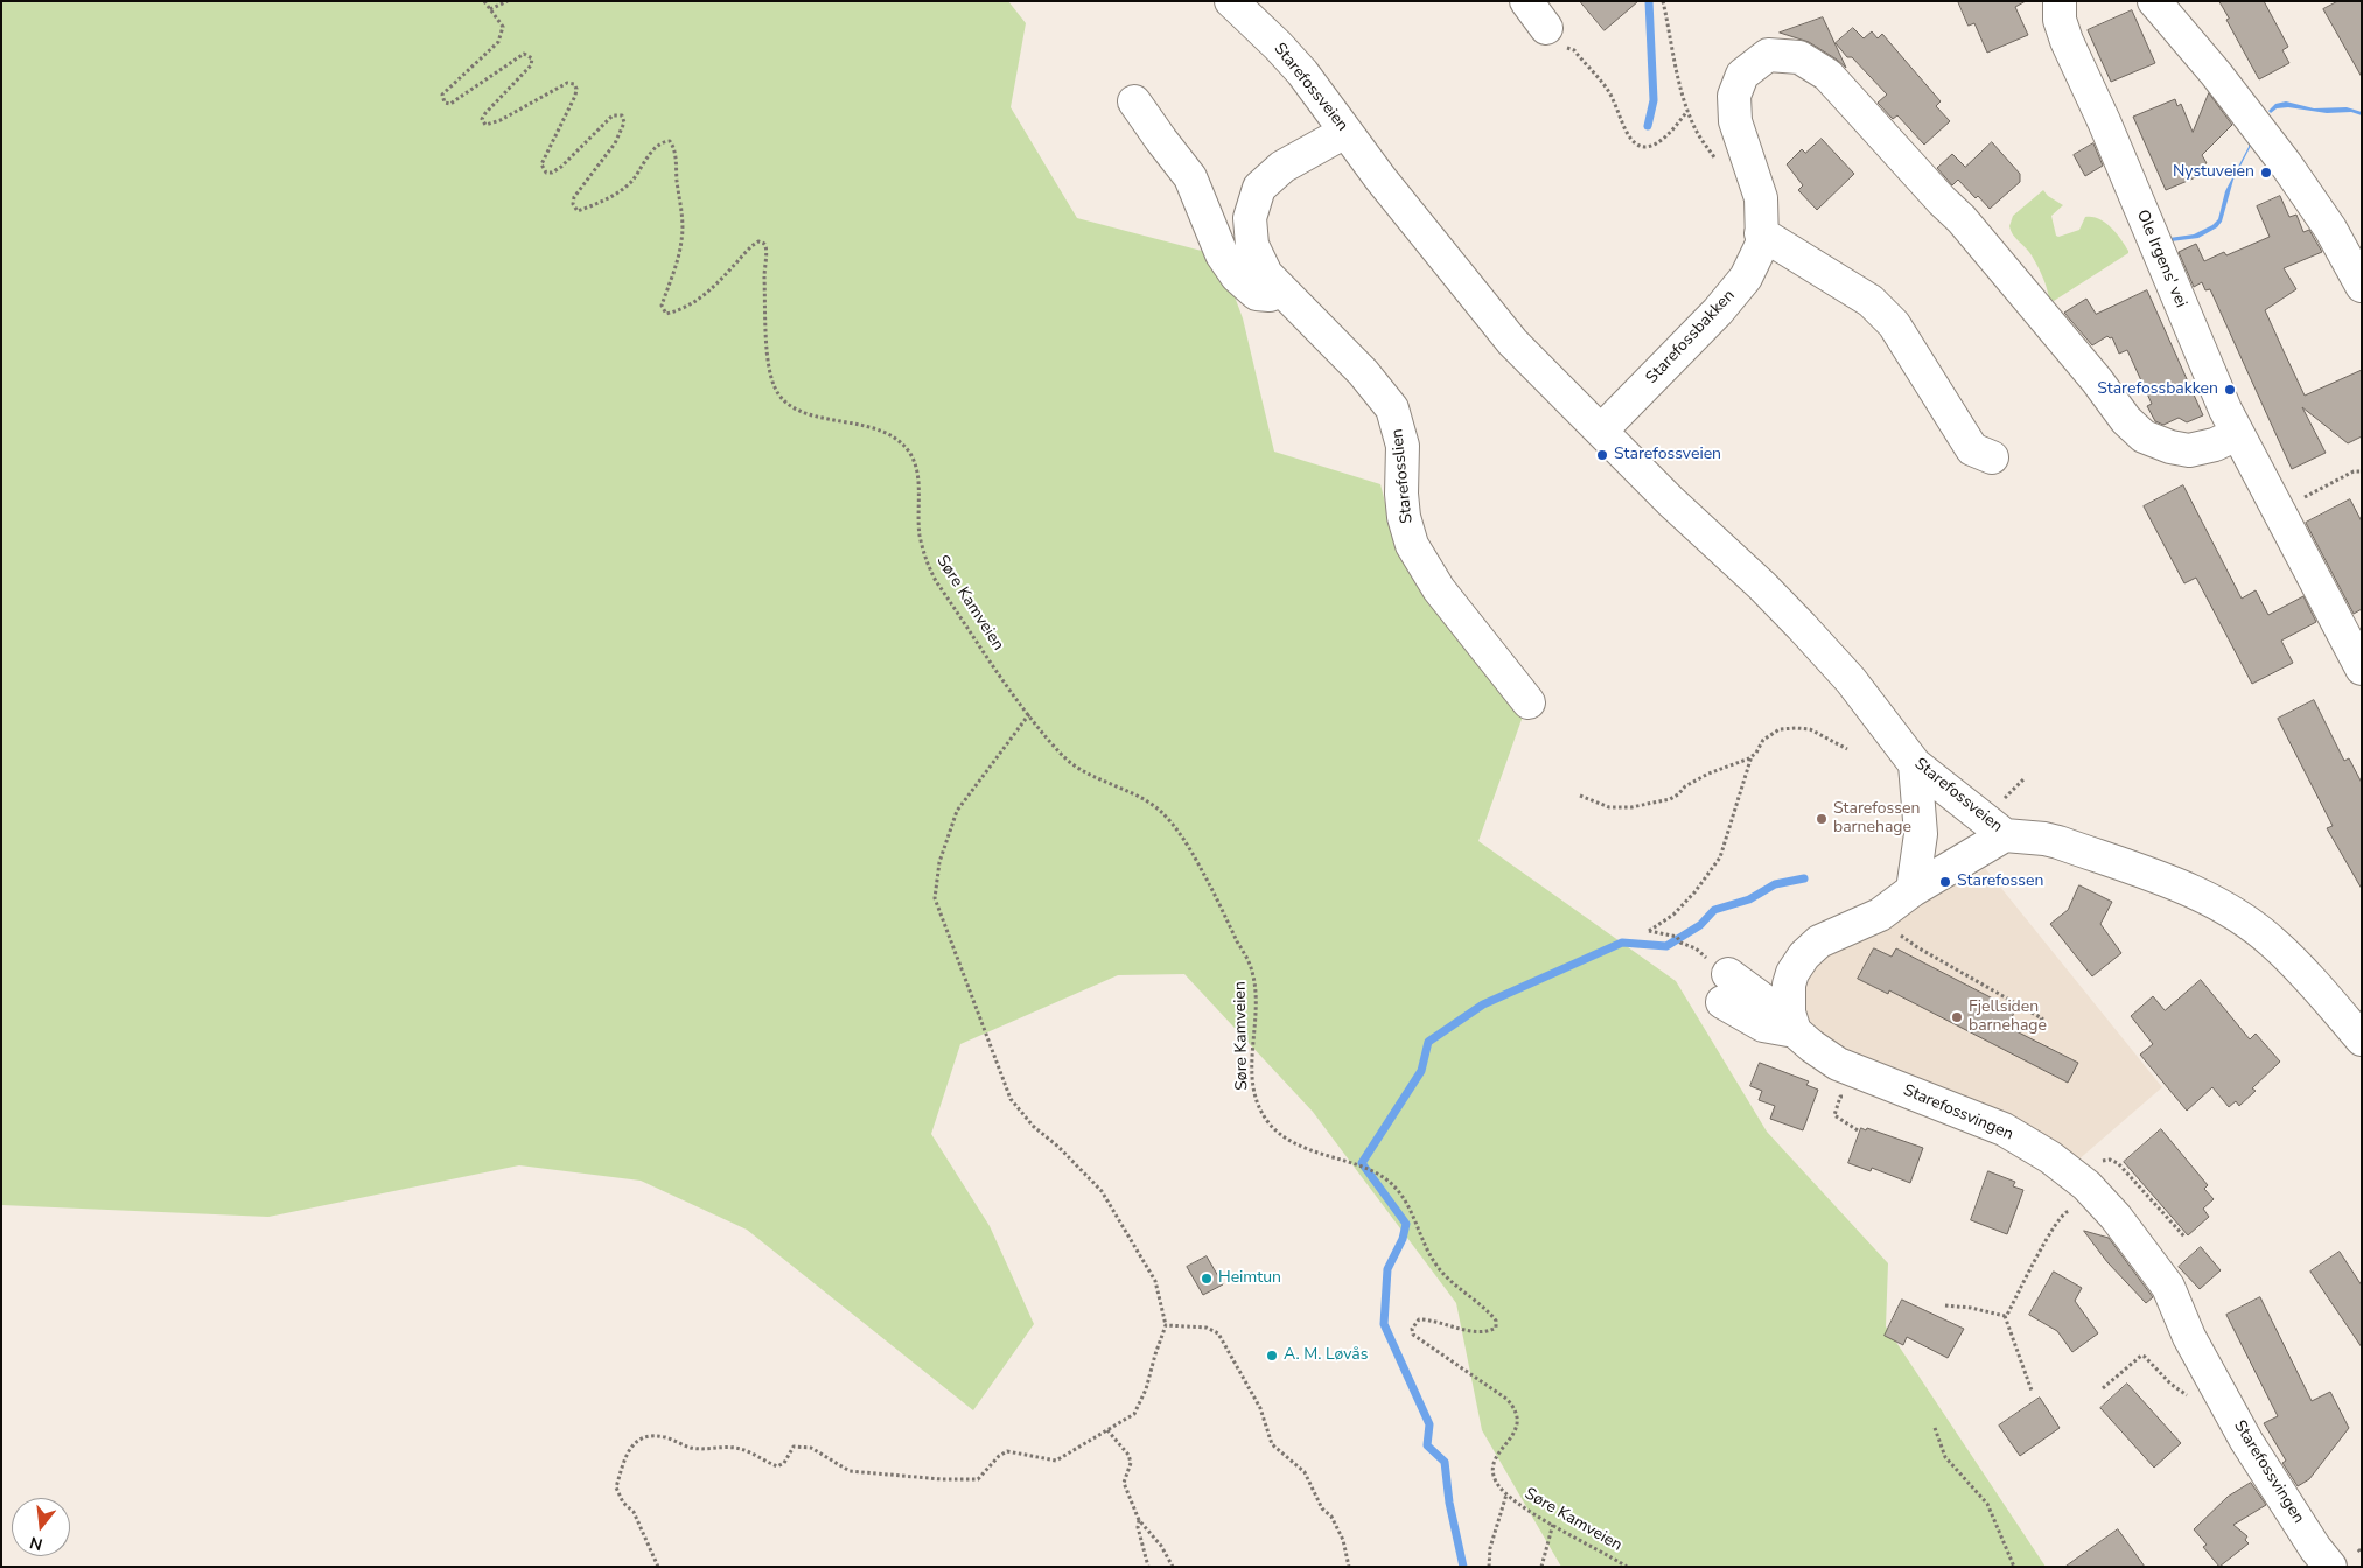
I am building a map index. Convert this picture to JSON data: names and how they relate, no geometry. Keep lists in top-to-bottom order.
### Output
{
  "streets": {
    "street": [
      "Starefossveien",
      "Ole Irgens' vei",
      "Starefossbakken",
      "Starefosslien",
      "Starefossvingen"
    ],
    "path": ["Søre Kamveien"]
  },
  "crossings": [
    ["Starefossveien", "Starefossbakken"],
    ["Starefossveien", "Starefosslien"],
    ["Ole Irgens' vei", "Starefossbakken"]
  ],
  "places": [
    "Nystuveien",
    "Starefossbakken",
    "Starefossveien",
    "Starefossen barnehage",
    "Starefossen",
    "Fjellsiden barnehage",
    "Heimtun",
    "A. M. Løvås"
  ],
  "north": "bottom"
}
